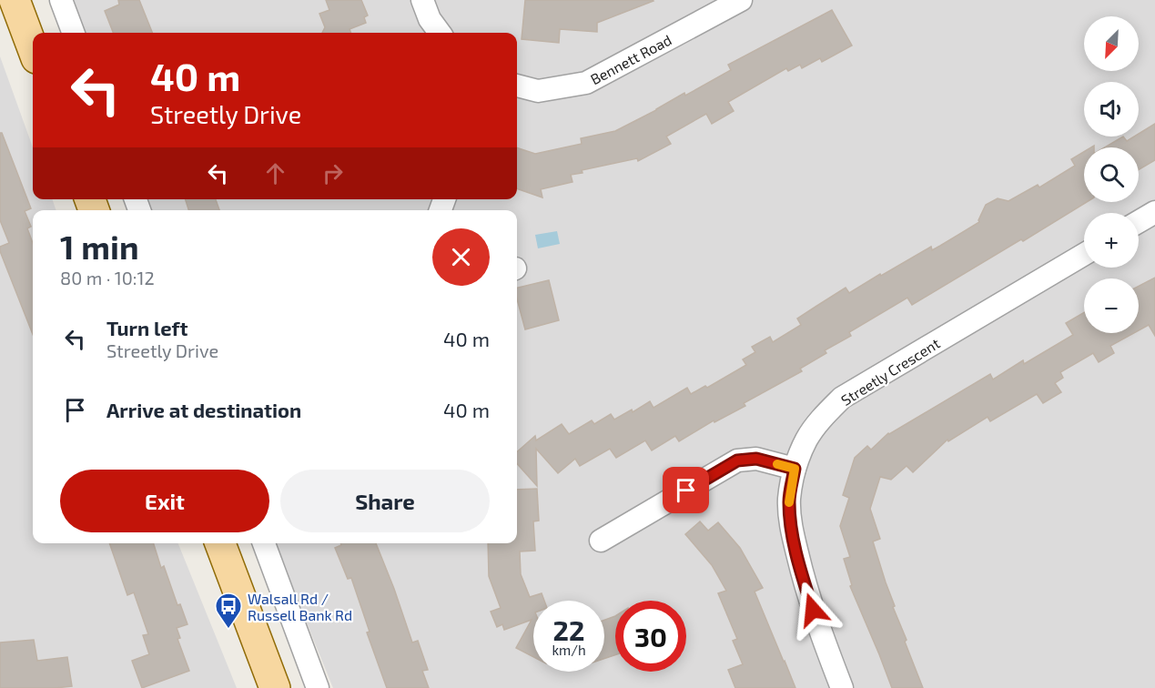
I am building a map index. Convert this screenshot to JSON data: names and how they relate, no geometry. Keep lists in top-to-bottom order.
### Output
{
  "streets": {
    "street": ["Bennett Road", "Streetly Crescent"]
  },
  "places": {
    "bus stop": ["Walsall Rd / Russell Bank Rd"]
  },
  "north": "bottom left",
  "page": {
    "map_buttons": ["+", "−"],
    "turn": ["40 m", "Streetly Drive"],
    "heading": ["1 min", "80 m · 10:12"],
    "list": [
      {
        "name": "Turn left",
        "note": "Streetly Drive",
        "value": "40 m"
      },
      {
        "name": "Arrive at destination",
        "value": "40 m"
      }
    ],
    "buttons": ["Exit", "Share"],
    "speed": "22 km/h",
    "limit": "30"
  }
}
